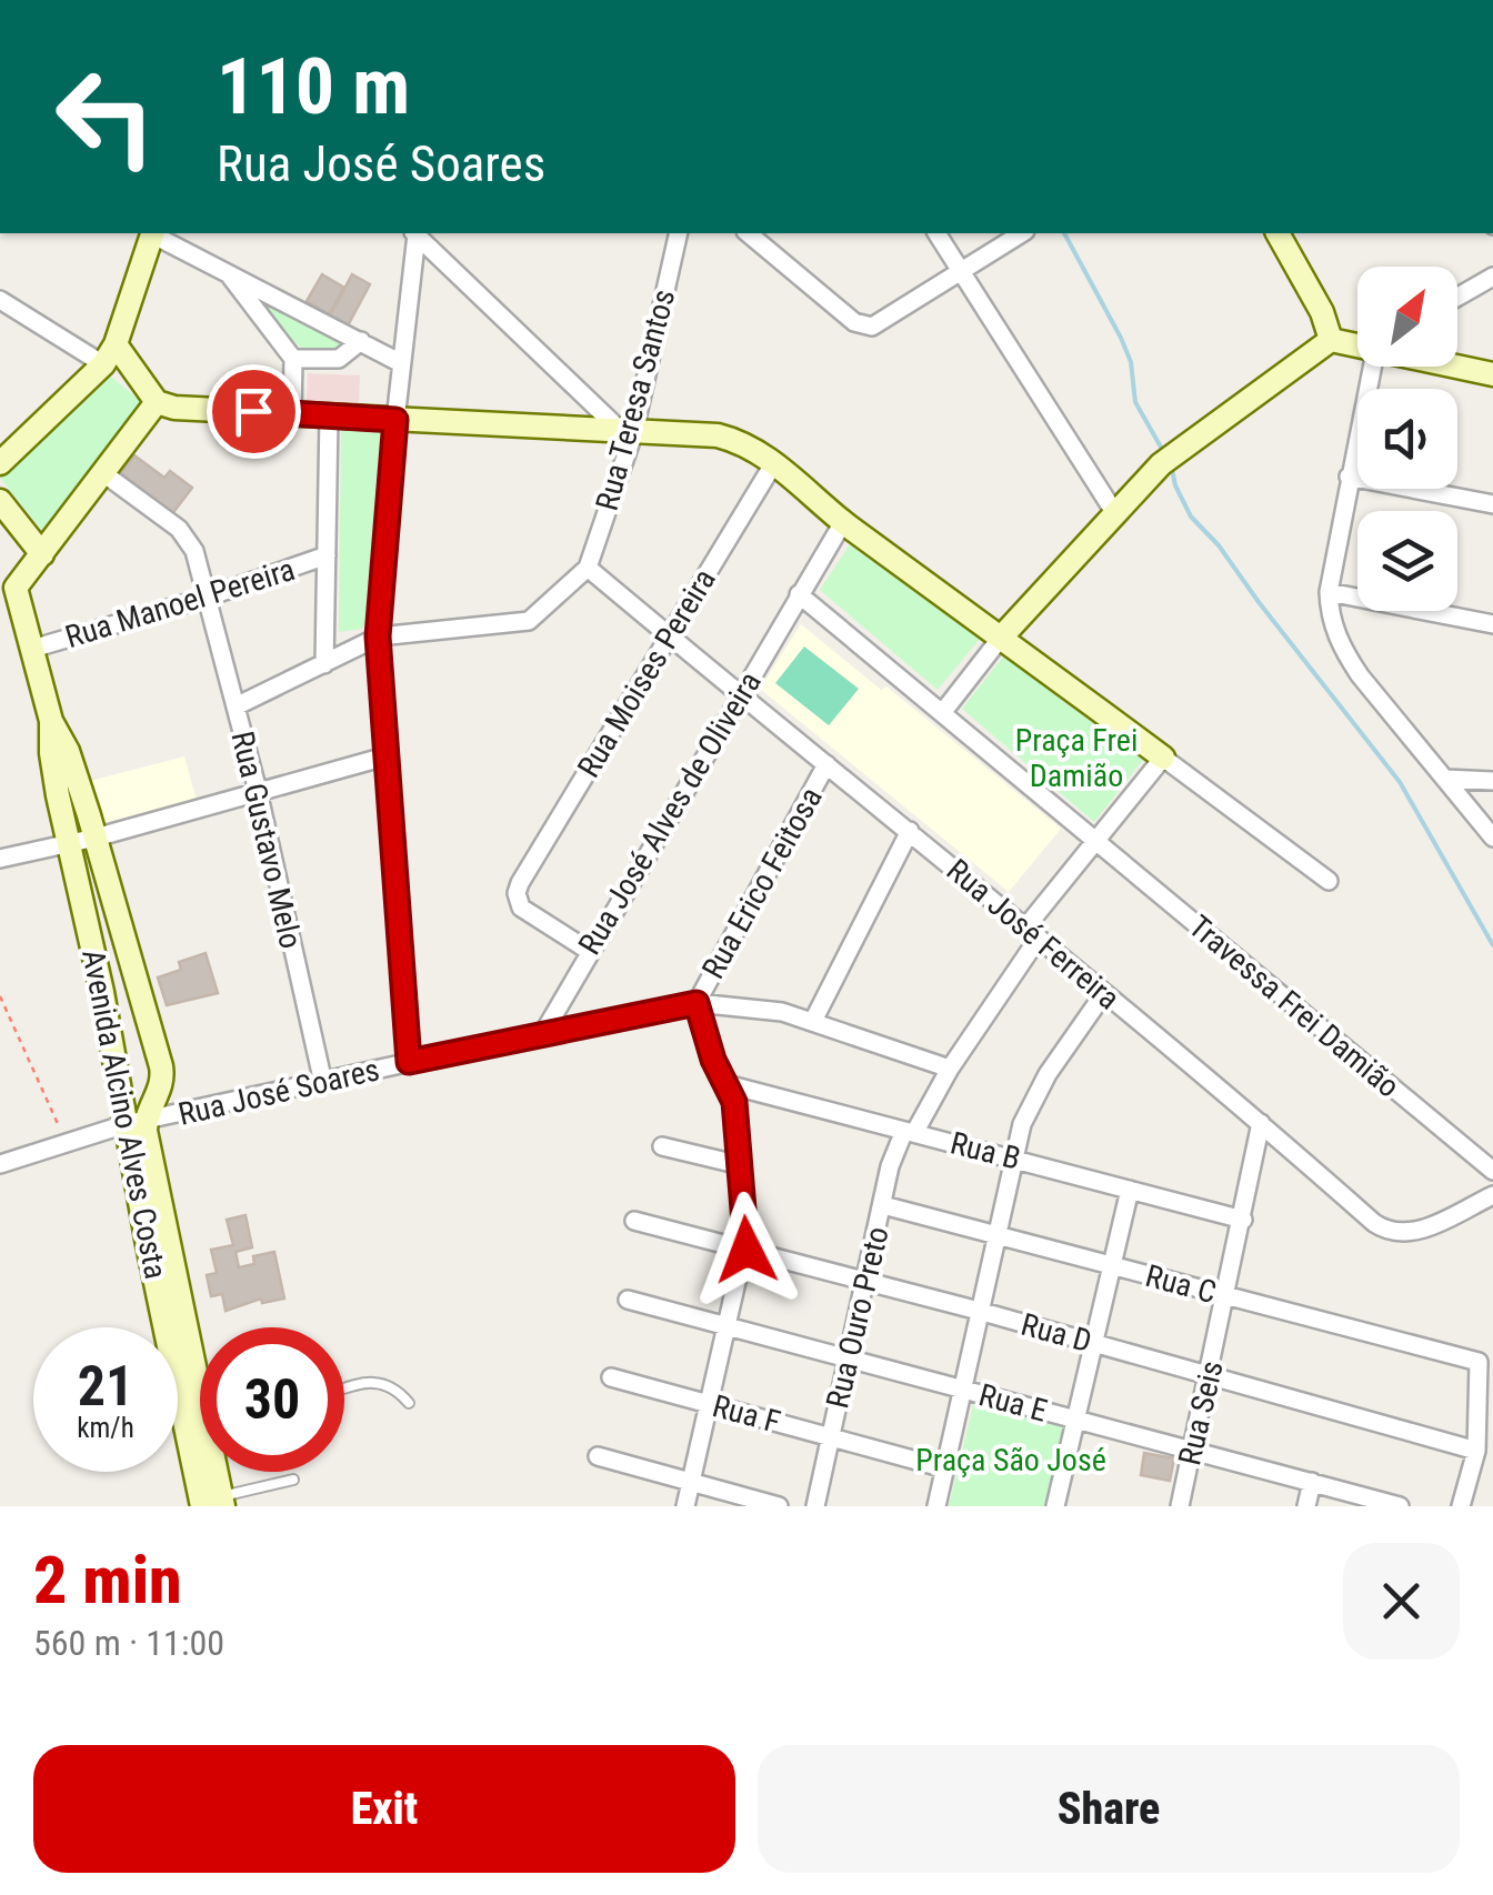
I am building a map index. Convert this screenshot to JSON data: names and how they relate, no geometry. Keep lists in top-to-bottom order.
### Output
{
  "streets": {
    "street": [
      "Rua Teresa Santos",
      "Rua Manoel Pereira",
      "Rua Moises Pereira",
      "Rua José Alves de Oliveira",
      "Rua Gustavo Melo",
      "Rua Erico Feitosa",
      "Rua José Ferreira",
      "Travessa Frei Damião",
      "Rua José Soares",
      "Avenida Alcino Alves Costa",
      "Rua B",
      "Rua C",
      "Rua Ouro Preto",
      "Rua D",
      "Rua E",
      "Rua Seis",
      "Rua F"
    ]
  },
  "crossings": [
    ["Rua Teresa Santos", "Rua José Ferreira"],
    ["Rua Manoel Pereira", "Rua Gustavo Melo"],
    ["Rua Manoel Pereira", "Avenida Alcino Alves Costa"],
    ["Rua Moises Pereira", "Rua José Alves de Oliveira"],
    ["Rua Moises Pereira", "Rua José Ferreira"],
    ["Rua José Alves de Oliveira", "Rua José Ferreira"],
    ["Rua José Alves de Oliveira", "Rua José Soares"],
    ["Rua Gustavo Melo", "Rua José Soares"],
    ["Rua Erico Feitosa", "Rua José Ferreira"],
    ["Rua Erico Feitosa", "Rua José Soares"],
    ["Rua José Ferreira", "Rua Ouro Preto"],
    ["Rua José Ferreira", "Rua Seis"],
    ["Rua José Soares", "Avenida Alcino Alves Costa"],
    ["Rua José Soares", "Rua Ouro Preto"],
    ["Rua B", "Rua Ouro Preto"],
    ["Rua B", "Rua Seis"],
    ["Rua C", "Rua Ouro Preto"],
    ["Rua C", "Rua Seis"],
    ["Rua Ouro Preto", "Rua D"],
    ["Rua Ouro Preto", "Rua E"],
    ["Rua Ouro Preto", "Rua F"],
    ["Rua D", "Rua Seis"],
    ["Rua E", "Rua Seis"]
  ],
  "parks": ["Praça Frei Damião", "Praça São José"],
  "north": "top right",
  "page": {
    "turn": ["110 m", "Rua José Soares"],
    "speed": "21 km/h",
    "limit": "30",
    "heading": ["2 min", "560 m · 11:00"],
    "buttons": ["Exit", "Share"]
  }
}
